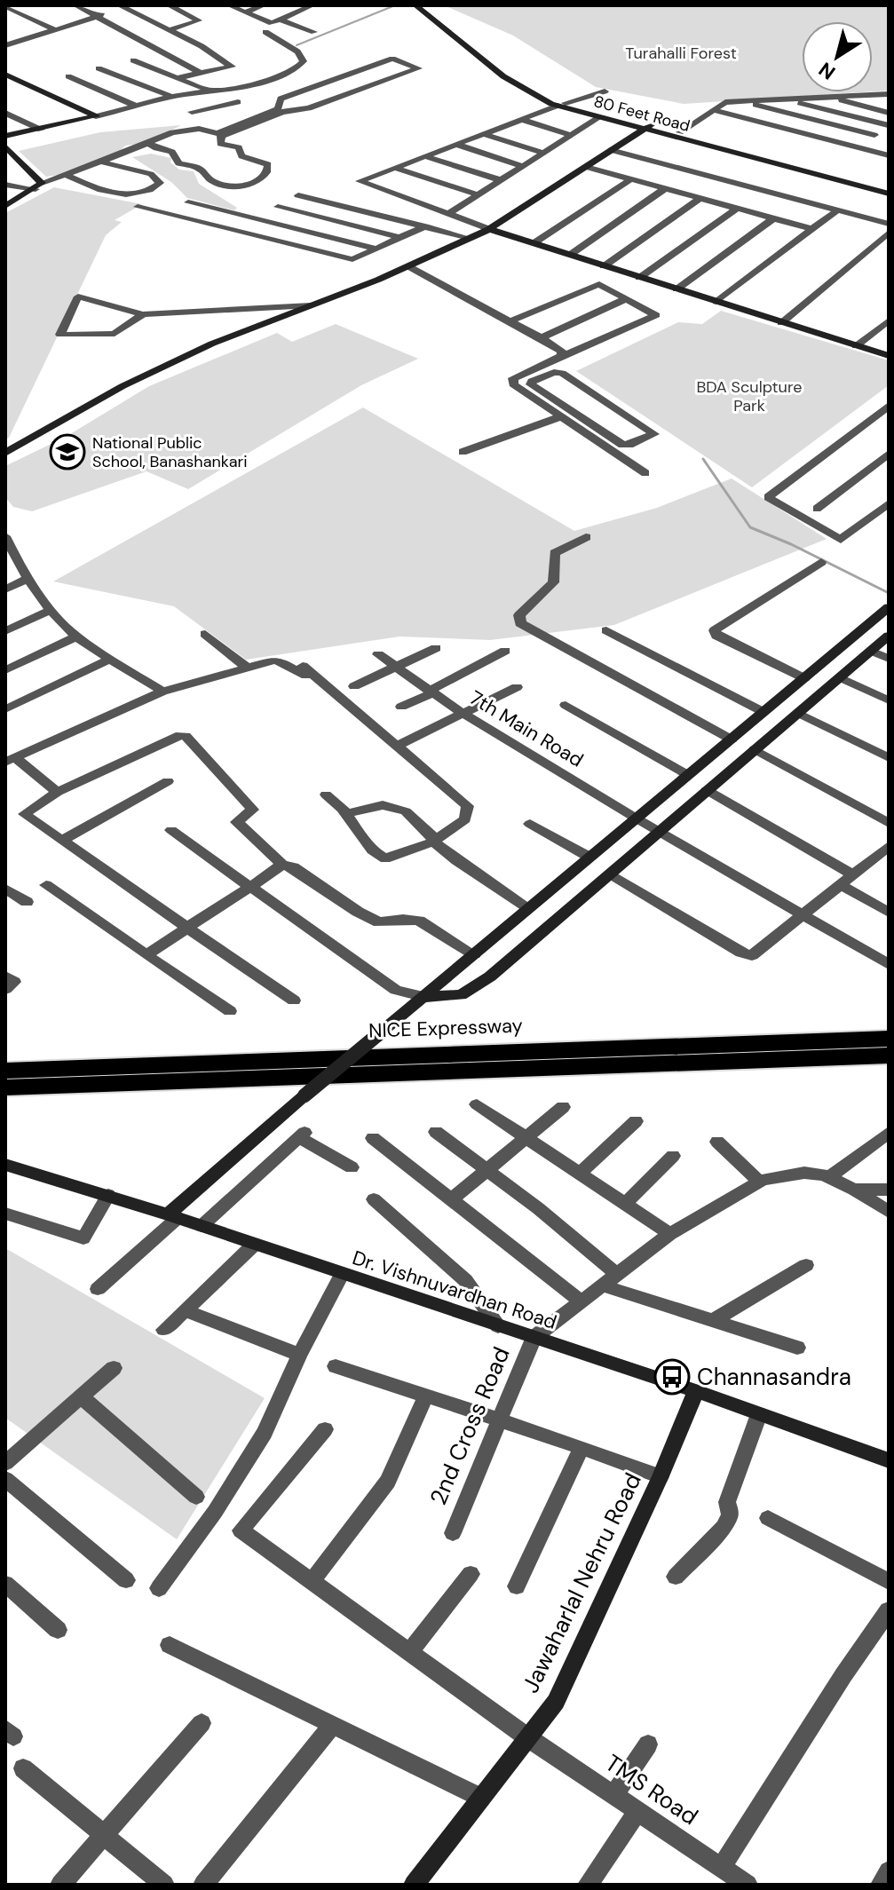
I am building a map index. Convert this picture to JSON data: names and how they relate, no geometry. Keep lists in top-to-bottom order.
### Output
{
  "streets": {
    "highway": ["NICE Expressway"],
    "main road": ["80 Feet Road", "Dr. Vishnuvardhan Road", "Jawaharlal Nehru Road"],
    "street": ["7th Main Road", "2nd Cross Road", "TMS Road"]
  },
  "crossings": [
    ["Dr. Vishnuvardhan Road", "2nd Cross Road"],
    ["Dr. Vishnuvardhan Road", "Jawaharlal Nehru Road"],
    ["Jawaharlal Nehru Road", "TMS Road"]
  ],
  "parks": ["Turahalli Forest", "BDA Sculpture Park"],
  "places": {
    "school or university": ["National Public School, Banashankari"],
    "bus stop": ["Channasandra"]
  },
  "north": "bottom left"
}
